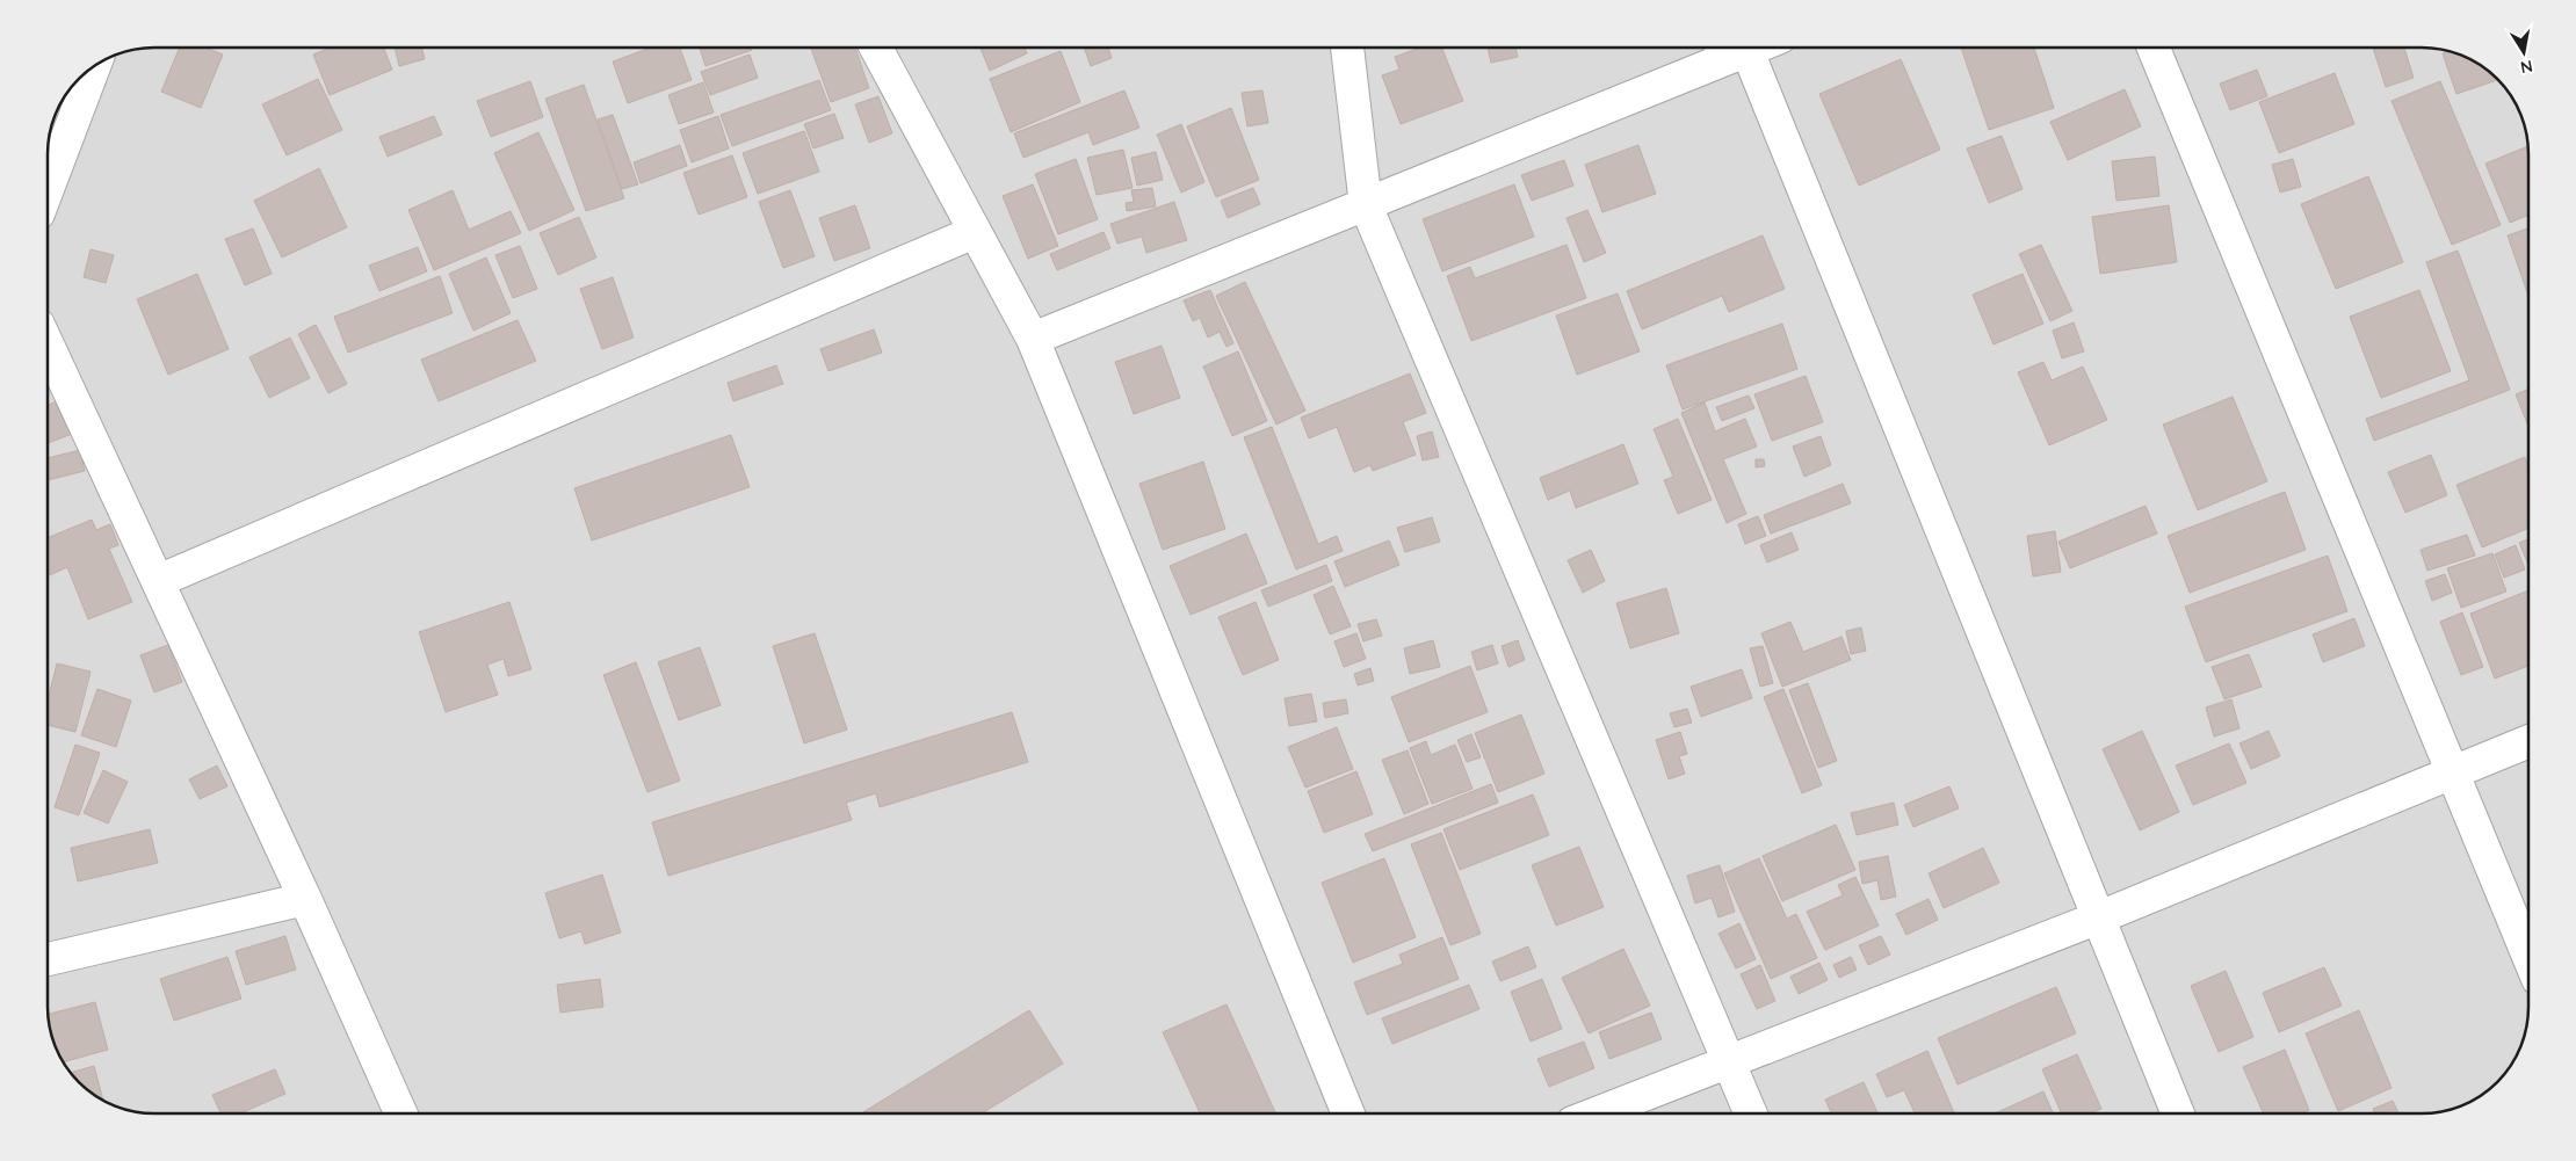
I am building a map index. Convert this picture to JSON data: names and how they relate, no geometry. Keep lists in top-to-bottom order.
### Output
{
  "north": "bottom"
}
